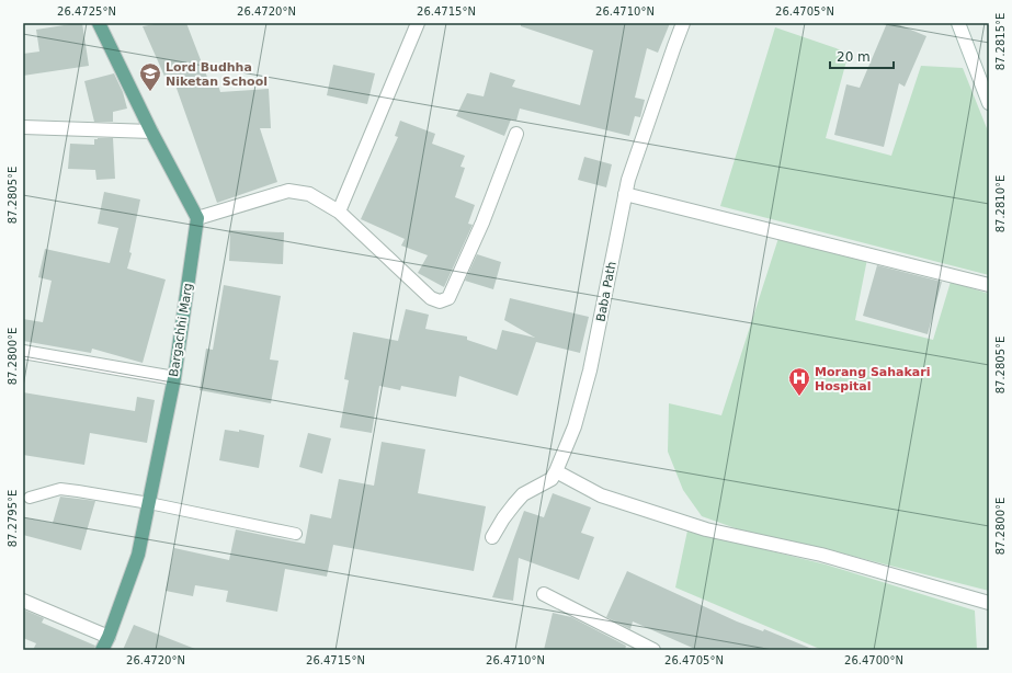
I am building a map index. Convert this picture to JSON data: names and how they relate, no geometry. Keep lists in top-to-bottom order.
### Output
{
  "streets": {
    "main road": ["Bargachhi Marg"],
    "street": ["Baba Path"]
  },
  "places": {
    "school or university": ["Lord Budhha Niketan School"],
    "hospital": ["Morang Sahakari Hospital"]
  },
  "scale_bar": "20 m",
  "coordinates": [
    "26.4725°N",
    "26.4720°N",
    "26.4715°N",
    "26.4710°N",
    "26.4705°N",
    "87.2815°E",
    "87.2805°E",
    "87.2810°E",
    "87.2800°E",
    "87.2795°E",
    "26.4700°N"
  ]
}
